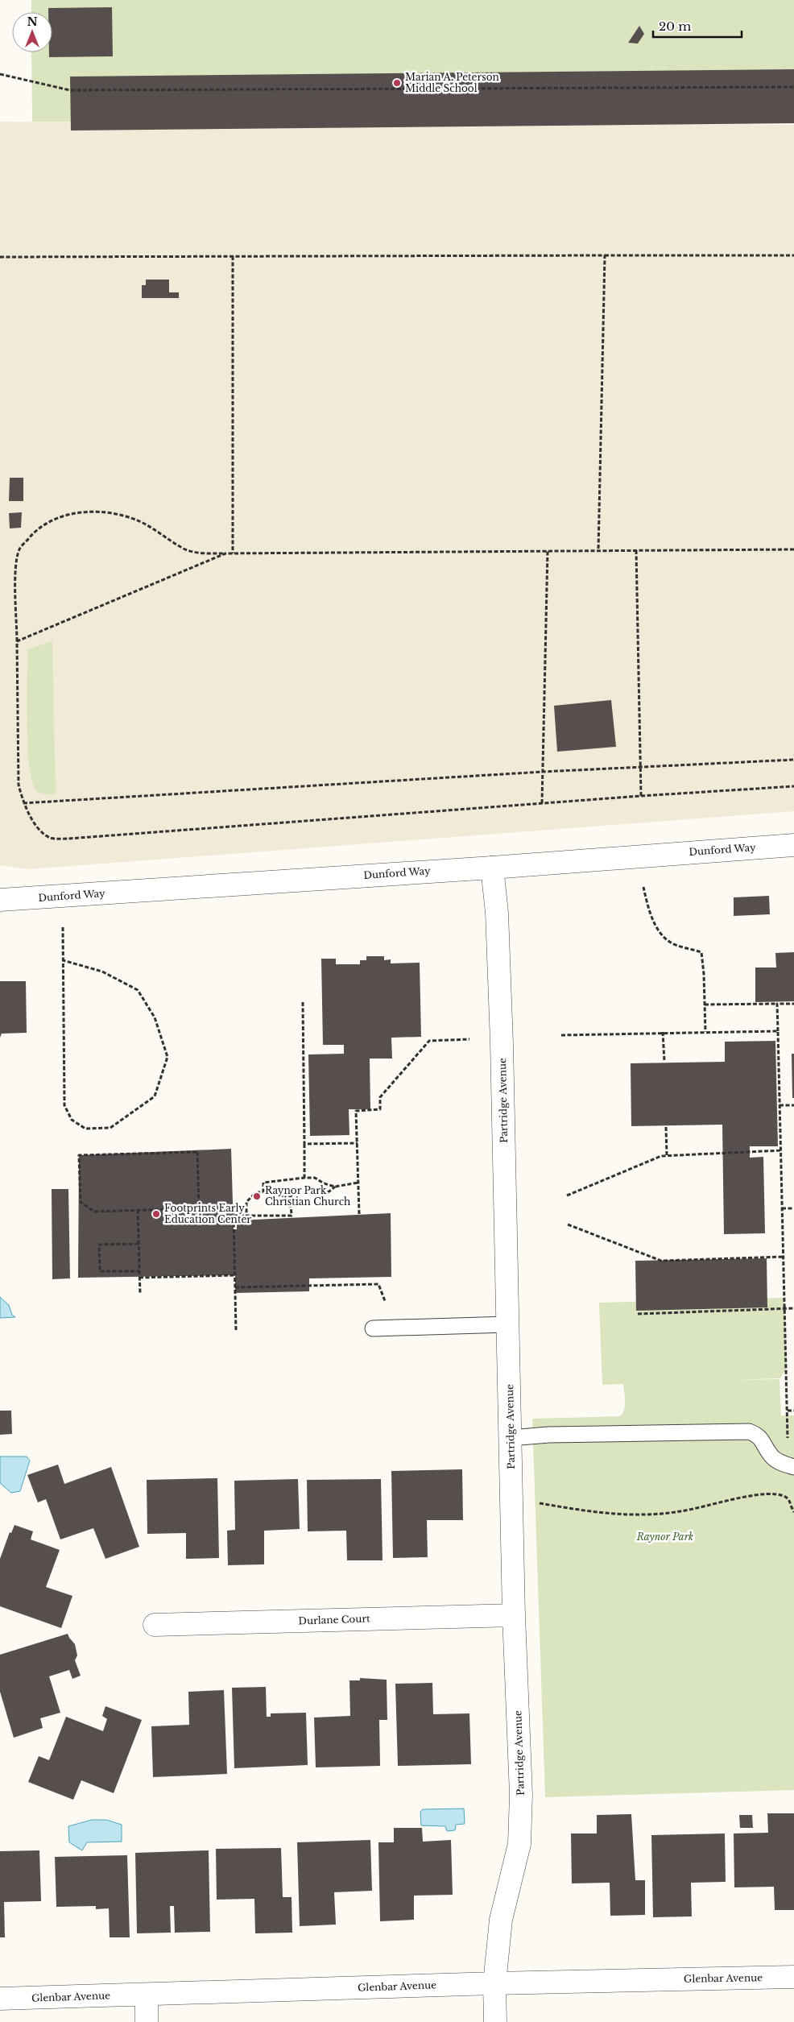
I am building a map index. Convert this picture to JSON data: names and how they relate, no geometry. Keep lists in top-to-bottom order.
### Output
{
  "streets": {
    "street": [
      "Dunford Way",
      "Partridge Avenue",
      "Durlane Court",
      "Glenbar Avenue"
    ]
  },
  "crossings": [
    ["Dunford Way", "Partridge Avenue"],
    ["Partridge Avenue", "Durlane Court"],
    ["Partridge Avenue", "Glenbar Avenue"]
  ],
  "parks": ["Raynor Park"],
  "places": ["Marian A. Peterson Middle School", "Raynor Park Christian Church", "Footprints Early Education Center"],
  "scale_bar": "20 m",
  "north": "top"
}
